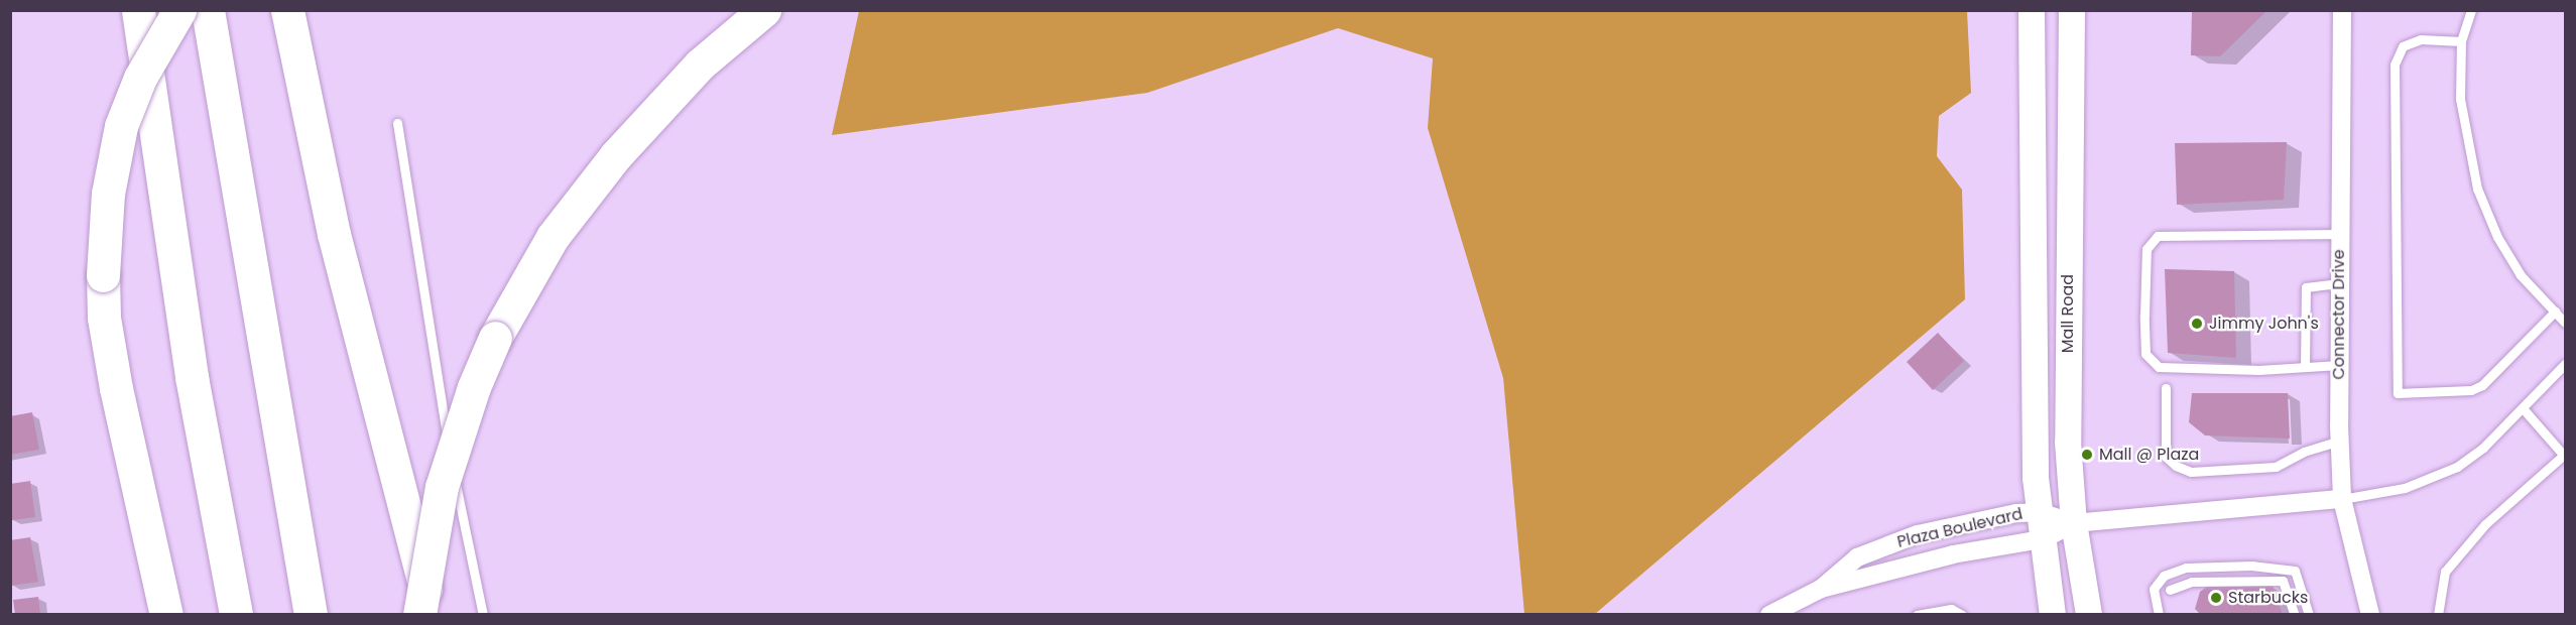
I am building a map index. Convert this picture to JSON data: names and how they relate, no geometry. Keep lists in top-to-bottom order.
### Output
{
  "streets": {
    "main road": ["Mall Road"],
    "street": ["Connector Drive", "Plaza Boulevard"]
  },
  "crossings": [
    ["Mall Road", "Plaza Boulevard"],
    ["Connector Drive", "Plaza Boulevard"]
  ],
  "places": ["Jimmy John's", "Mall @ Plaza", "Starbucks"]
}
